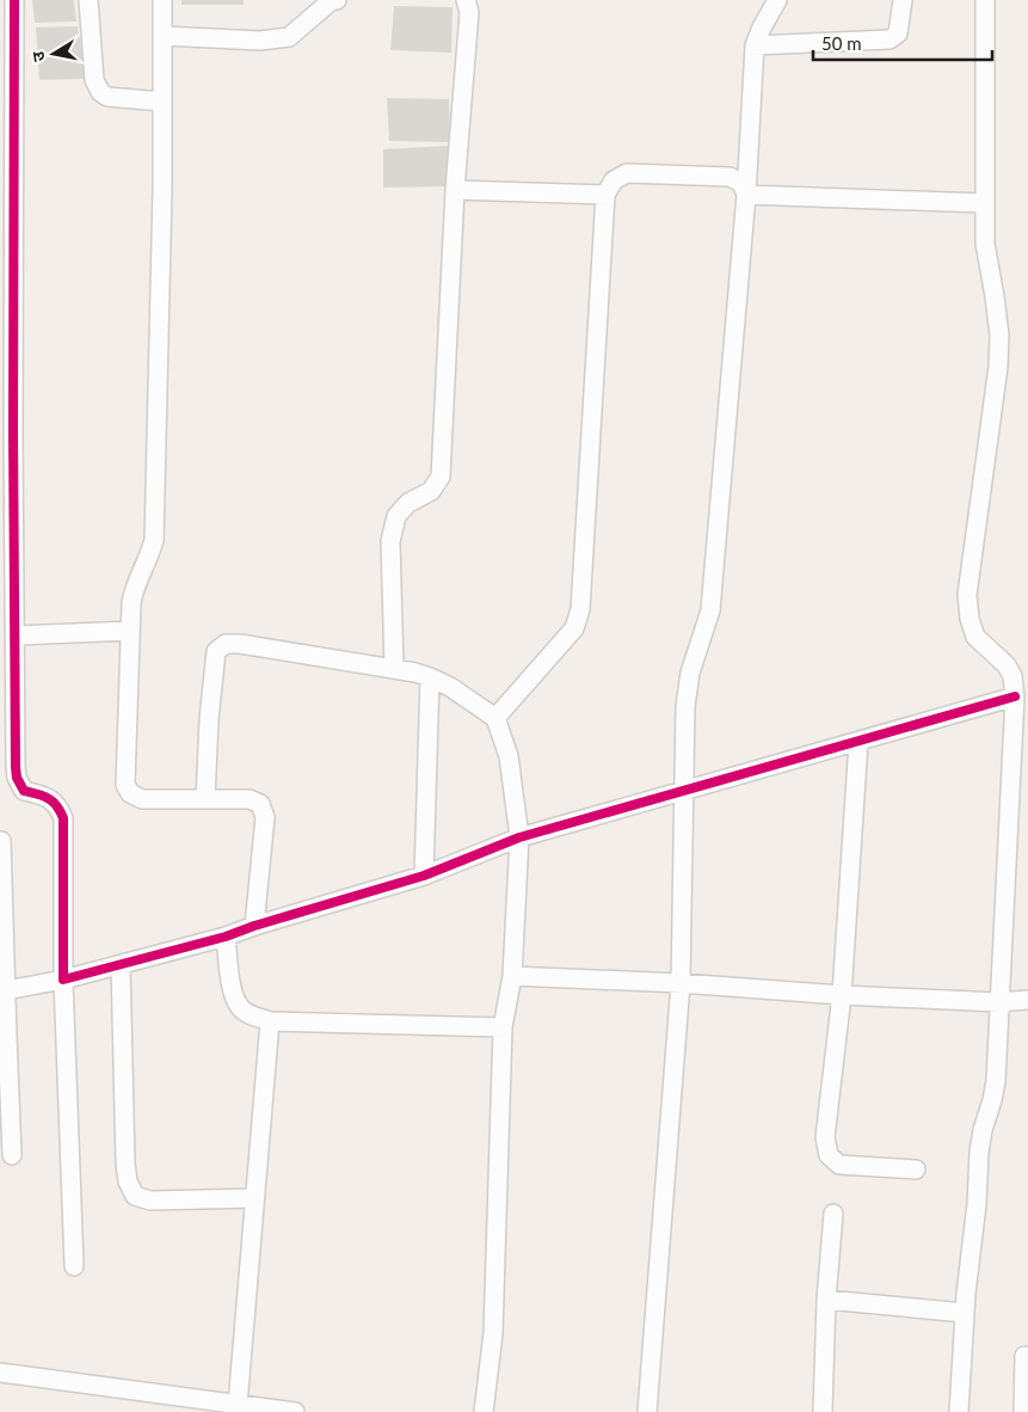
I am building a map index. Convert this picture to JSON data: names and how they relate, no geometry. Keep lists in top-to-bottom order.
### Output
{
  "scale_bar": "50 m",
  "north": "left"
}
